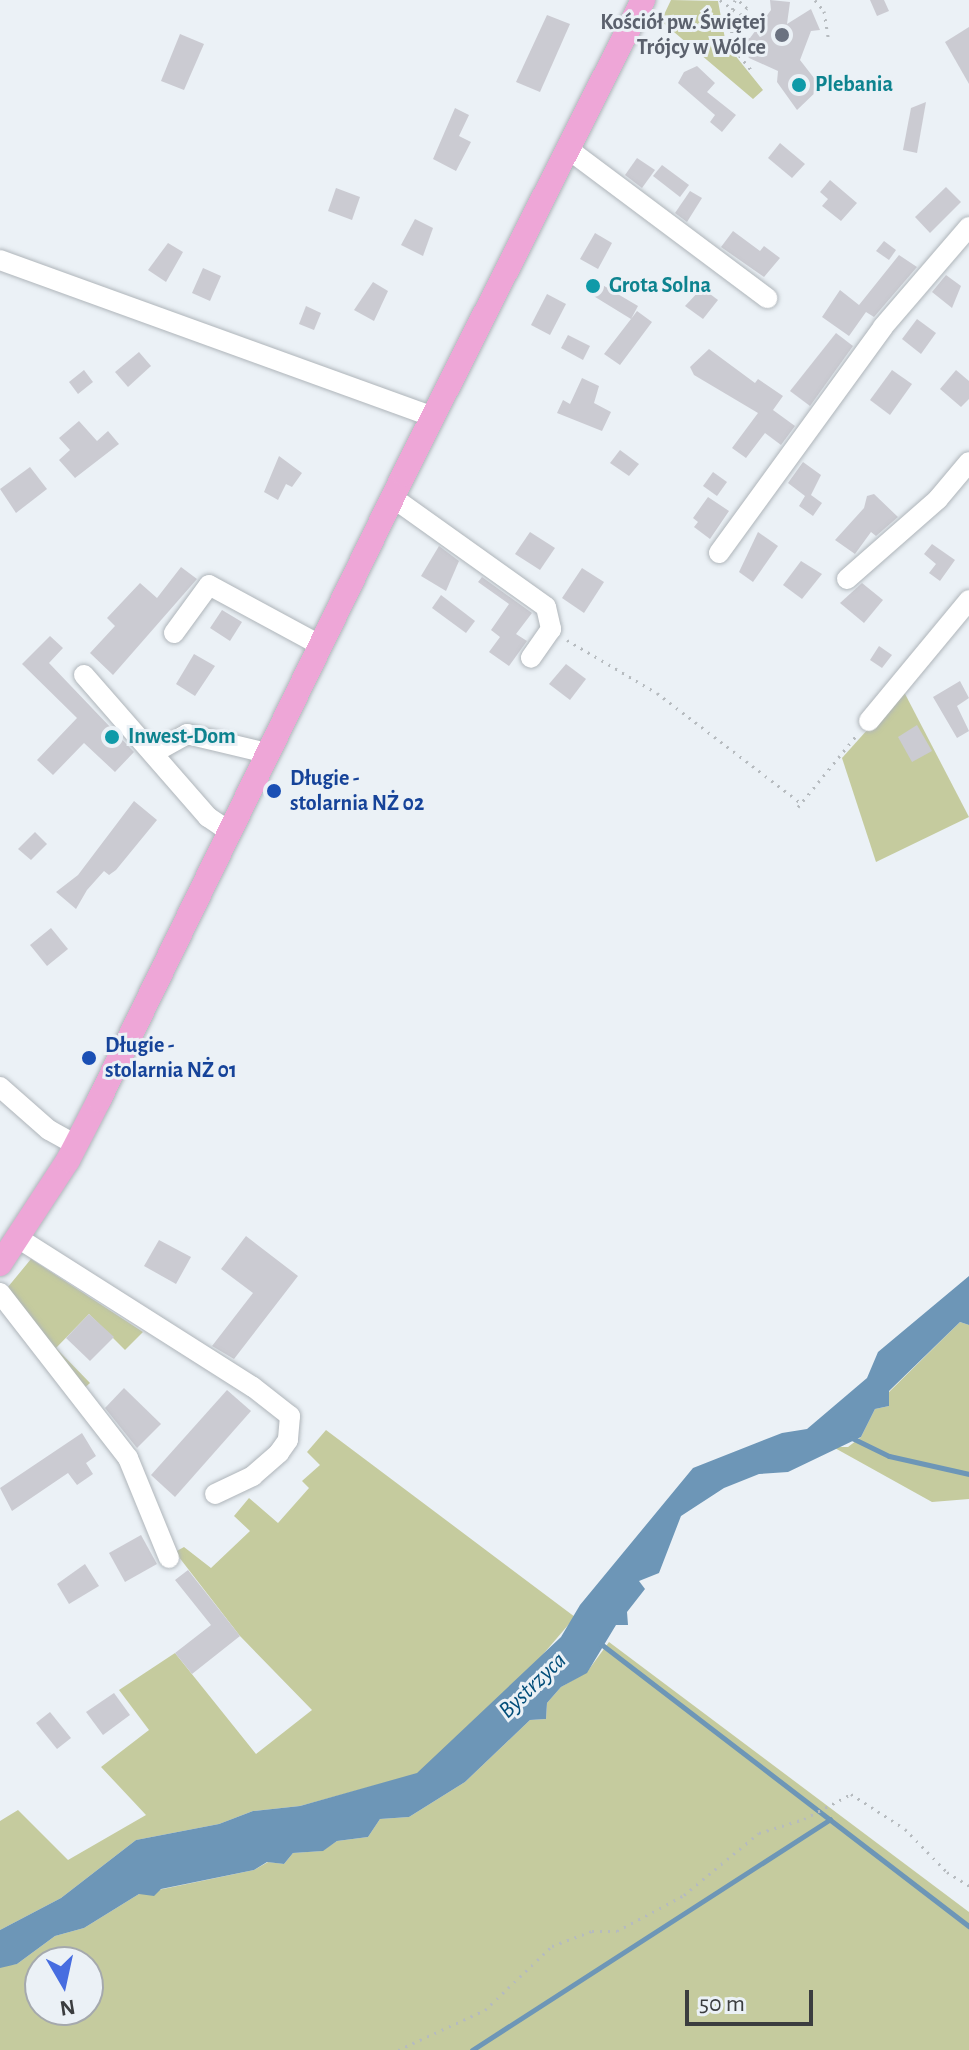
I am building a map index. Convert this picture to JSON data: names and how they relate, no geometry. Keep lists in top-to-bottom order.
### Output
{
  "water": ["Bystrzyca"],
  "places": [
    "Kościół pw. Świętej Trójcy w Wólce",
    "Plebania",
    "Grota Solna",
    "Inwest-Dom",
    "Długie - stolarnia NŻ 02",
    "Długie - stolarnia NŻ 01"
  ],
  "scale_bar": "50 m",
  "north": "bottom"
}
